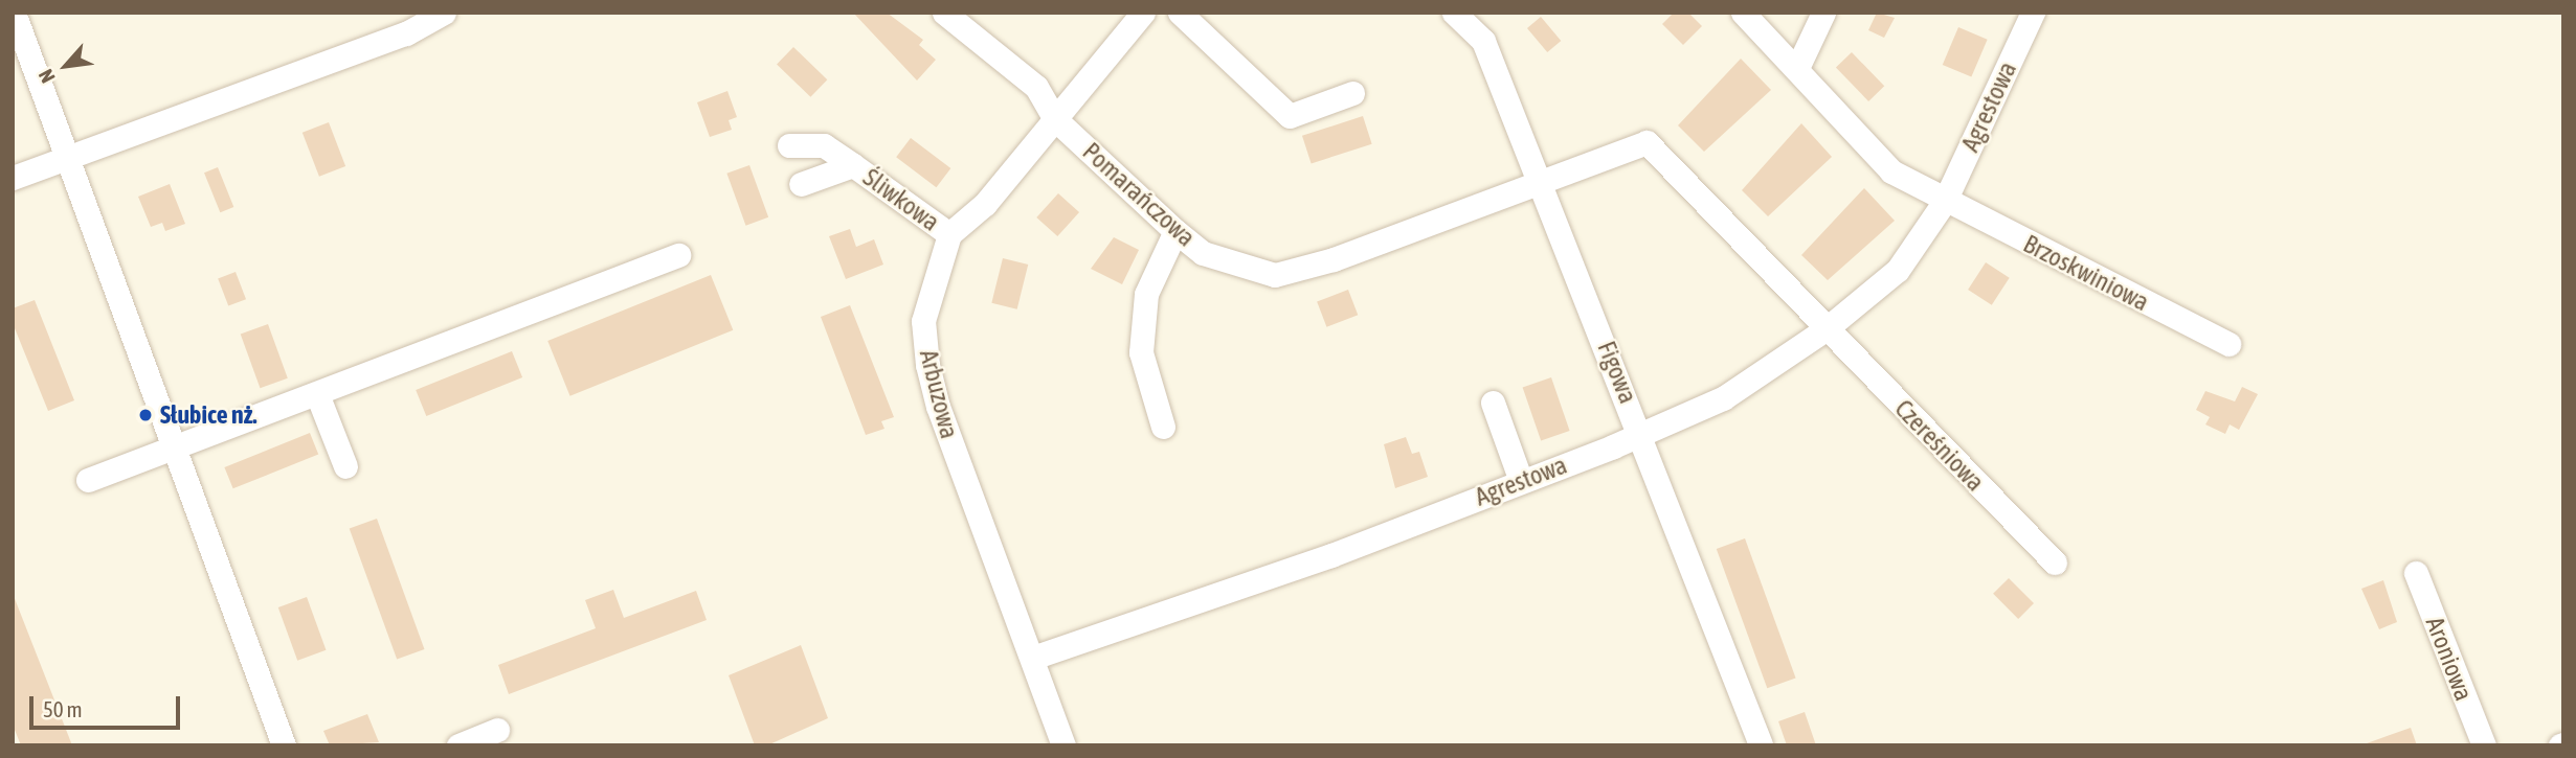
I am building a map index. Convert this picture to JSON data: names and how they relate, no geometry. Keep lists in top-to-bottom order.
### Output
{
  "streets": {
    "street": [
      "Agrestowa",
      "Pomarańczowa",
      "Śliwkowa",
      "Brzoskwiniowa",
      "Figowa",
      "Arbuzowa",
      "Czereśniowa",
      "Aroniowa"
    ]
  },
  "crossings": [
    ["Agrestowa", "Pomarańczowa"],
    ["Agrestowa", "Brzoskwiniowa"],
    ["Agrestowa", "Figowa"],
    ["Agrestowa", "Arbuzowa"],
    ["Agrestowa", "Czereśniowa"],
    ["Pomarańczowa", "Figowa"],
    ["Pomarańczowa", "Czereśniowa"],
    ["Śliwkowa", "Arbuzowa"]
  ],
  "places": ["Słubice nż."],
  "scale_bar": "50 m",
  "north": "bottom left"
}
